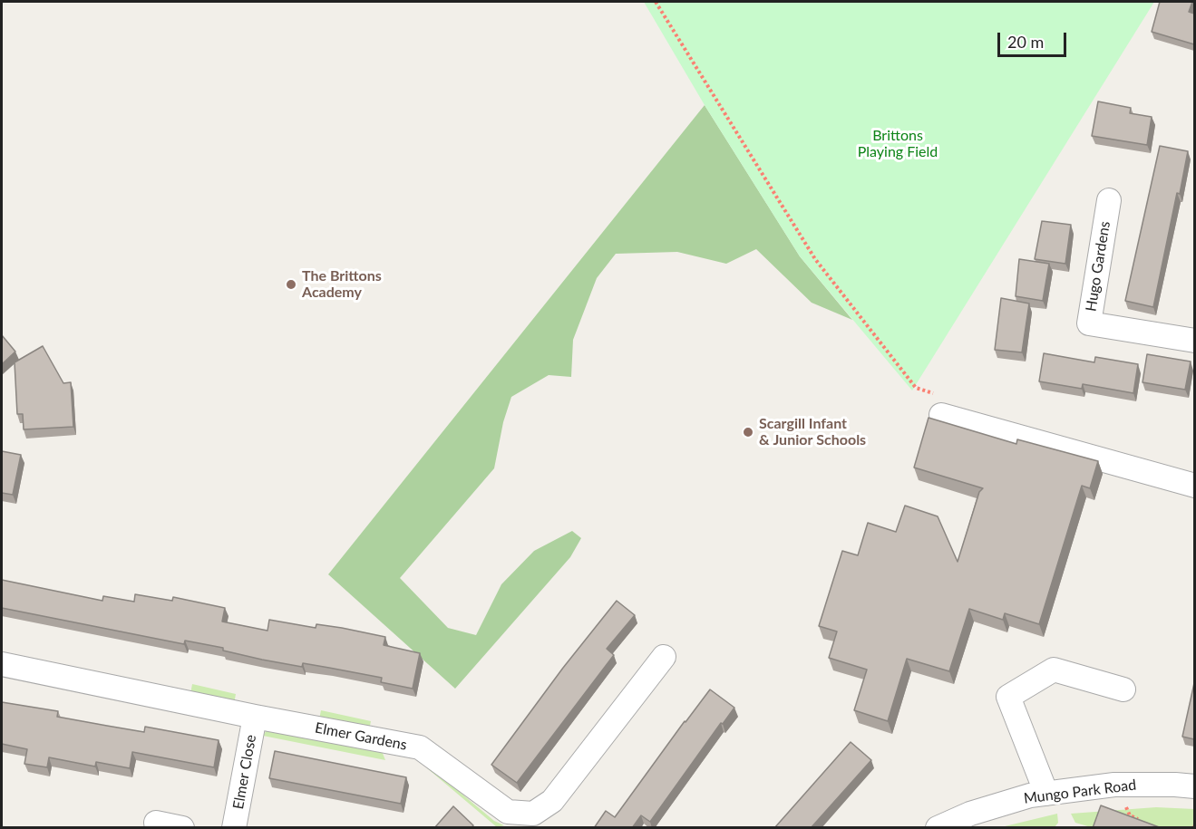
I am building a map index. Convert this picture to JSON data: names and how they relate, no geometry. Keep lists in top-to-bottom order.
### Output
{
  "streets": {
    "street": [
      "Hugo Gardens",
      "Elmer Gardens",
      "Elmer Close",
      "Mungo Park Road"
    ]
  },
  "crossings": [
    ["Elmer Gardens", "Elmer Close"]
  ],
  "parks": ["Brittons Playing Field"],
  "places": ["The Brittons Academy", "Scargill Infant & Junior Schools"],
  "scale_bar": "20 m"
}
